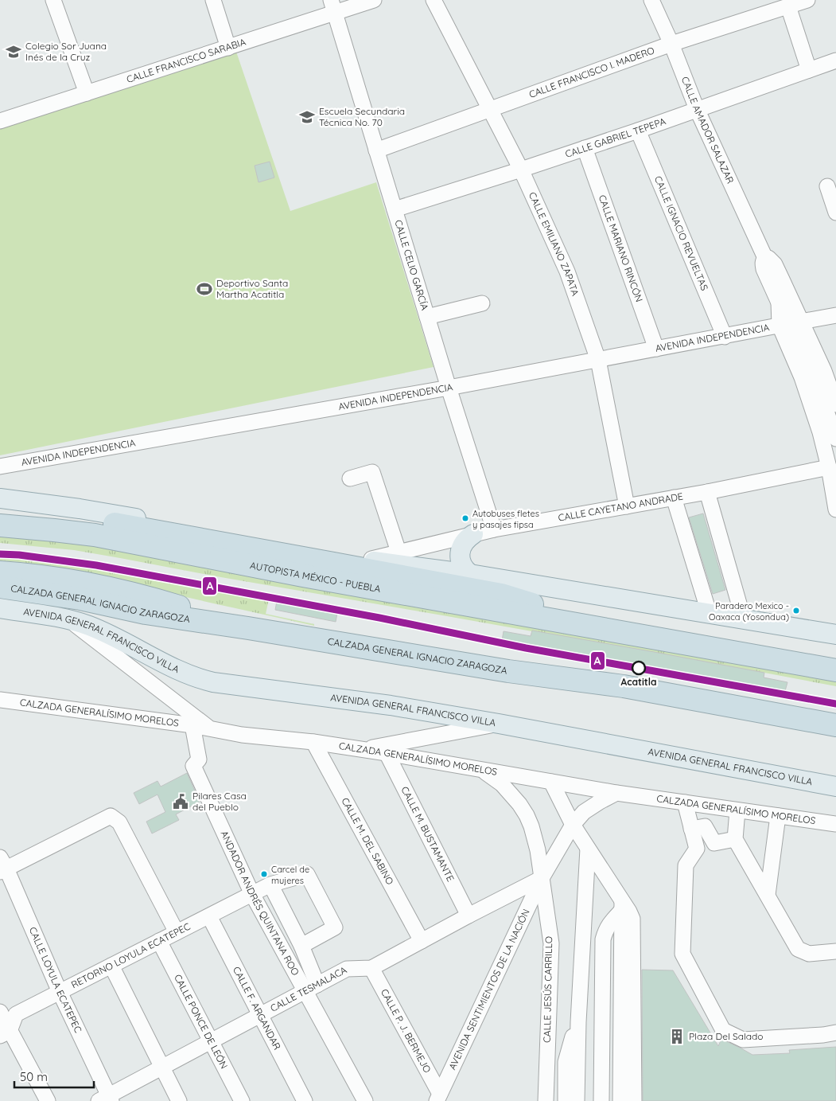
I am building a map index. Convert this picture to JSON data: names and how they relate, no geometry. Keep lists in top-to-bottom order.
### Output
{
  "streets": {
    "highway": ["AUTOPISTA MÉXICO - PUEBLA", "CALZADA GENERAL IGNACIO ZARAGOZA"],
    "main road": ["AVENIDA GENERAL FRANCISCO VILLA"],
    "street": [
      "CALLE FRANCISCO SARABIA",
      "CALLE FRANCISCO I. MADERO",
      "CALLE AMADOR SALAZAR",
      "CALLE GABRIEL TEPEPA",
      "CALLE IGNACIO REVUELTAS",
      "CALLE EMILIANO ZAPATA",
      "CALLE MARIANO RINCÓN",
      "CALLE CELIO GARCÍA",
      "AVENIDA INDEPENDENCIA",
      "CALLE CAYETANO ANDRADE",
      "CALZADA GENERALÍSIMO MORELOS",
      "CALLE M. BUSTAMANTE",
      "CALLE M. DEL SABINO",
      "ANDADOR ANDRÉS QUINTANA ROO",
      "RETORNO LOYULA ECATEPEC",
      "CALLE LOYULA ECATEPEC",
      "AVENIDA SENTIMIENTOS DE LA NACIÓN",
      "CALLE JESÚS CARRILLO",
      "CALLE TESMALACA",
      "CALLE F. ARGANDAR",
      "CALLE PONCE DE LEÓN",
      "CALLE P. J. BERMEJO"
    ]
  },
  "crossings": [
    ["CALLE FRANCISCO SARABIA", "CALLE CELIO GARCÍA"],
    ["CALLE FRANCISCO I. MADERO", "CALLE AMADOR SALAZAR"],
    ["CALLE FRANCISCO I. MADERO", "CALLE EMILIANO ZAPATA"],
    ["CALLE FRANCISCO I. MADERO", "CALLE CELIO GARCÍA"],
    ["CALLE AMADOR SALAZAR", "CALLE GABRIEL TEPEPA"],
    ["CALLE AMADOR SALAZAR", "AVENIDA INDEPENDENCIA"],
    ["CALLE AMADOR SALAZAR", "CALLE CAYETANO ANDRADE"],
    ["CALLE GABRIEL TEPEPA", "CALLE IGNACIO REVUELTAS"],
    ["CALLE GABRIEL TEPEPA", "CALLE EMILIANO ZAPATA"],
    ["CALLE GABRIEL TEPEPA", "CALLE MARIANO RINCÓN"],
    ["CALLE GABRIEL TEPEPA", "CALLE CELIO GARCÍA"],
    ["CALLE IGNACIO REVUELTAS", "AVENIDA INDEPENDENCIA"],
    ["CALLE EMILIANO ZAPATA", "AVENIDA INDEPENDENCIA"],
    ["CALLE EMILIANO ZAPATA", "CALLE CAYETANO ANDRADE"],
    ["CALLE MARIANO RINCÓN", "AVENIDA INDEPENDENCIA"],
    ["CALLE CELIO GARCÍA", "AVENIDA INDEPENDENCIA"],
    ["CALLE CELIO GARCÍA", "CALLE CAYETANO ANDRADE"],
    ["CALZADA GENERALÍSIMO MORELOS", "CALLE M. BUSTAMANTE"],
    ["CALZADA GENERALÍSIMO MORELOS", "CALLE M. DEL SABINO"],
    ["CALZADA GENERALÍSIMO MORELOS", "ANDADOR ANDRÉS QUINTANA ROO"],
    ["CALZADA GENERALÍSIMO MORELOS", "AVENIDA SENTIMIENTOS DE LA NACIÓN"],
    ["CALLE M. BUSTAMANTE", "CALLE TESMALACA"],
    ["CALLE M. DEL SABINO", "CALLE TESMALACA"],
    ["ANDADOR ANDRÉS QUINTANA ROO", "RETORNO LOYULA ECATEPEC"],
    ["ANDADOR ANDRÉS QUINTANA ROO", "CALLE TESMALACA"],
    ["RETORNO LOYULA ECATEPEC", "CALLE LOYULA ECATEPEC"],
    ["RETORNO LOYULA ECATEPEC", "CALLE F. ARGANDAR"],
    ["RETORNO LOYULA ECATEPEC", "CALLE PONCE DE LEÓN"],
    ["CALLE LOYULA ECATEPEC", "CALLE TESMALACA"],
    ["AVENIDA SENTIMIENTOS DE LA NACIÓN", "CALLE JESÚS CARRILLO"],
    ["AVENIDA SENTIMIENTOS DE LA NACIÓN", "CALLE TESMALACA"],
    ["AVENIDA SENTIMIENTOS DE LA NACIÓN", "CALLE P. J. BERMEJO"],
    ["CALLE JESÚS CARRILLO", "CALLE TESMALACA"],
    ["CALLE TESMALACA", "CALLE F. ARGANDAR"],
    ["CALLE TESMALACA", "CALLE PONCE DE LEÓN"],
    ["CALLE TESMALACA", "CALLE P. J. BERMEJO"]
  ],
  "places": {
    "school or university": ["Colegio Sor Juana Inés de la Cruz", "Escuela Secundaria Técnica No. 70"],
    "sports": ["Deportivo Santa Martha Acatitla"],
    "other": [
      "Autobuses fletes y pasajes fipsa",
      "Paradero Mexico - Oaxaca (Yosondua)",
      "Acatitla",
      "Carcel de mujeres"
    ],
    "public building": ["Pilares Casa del Pueblo"],
    "building": ["Plaza Del Salado"]
  },
  "lines": ["transit line A"],
  "scale_bar": "50 m"
}
